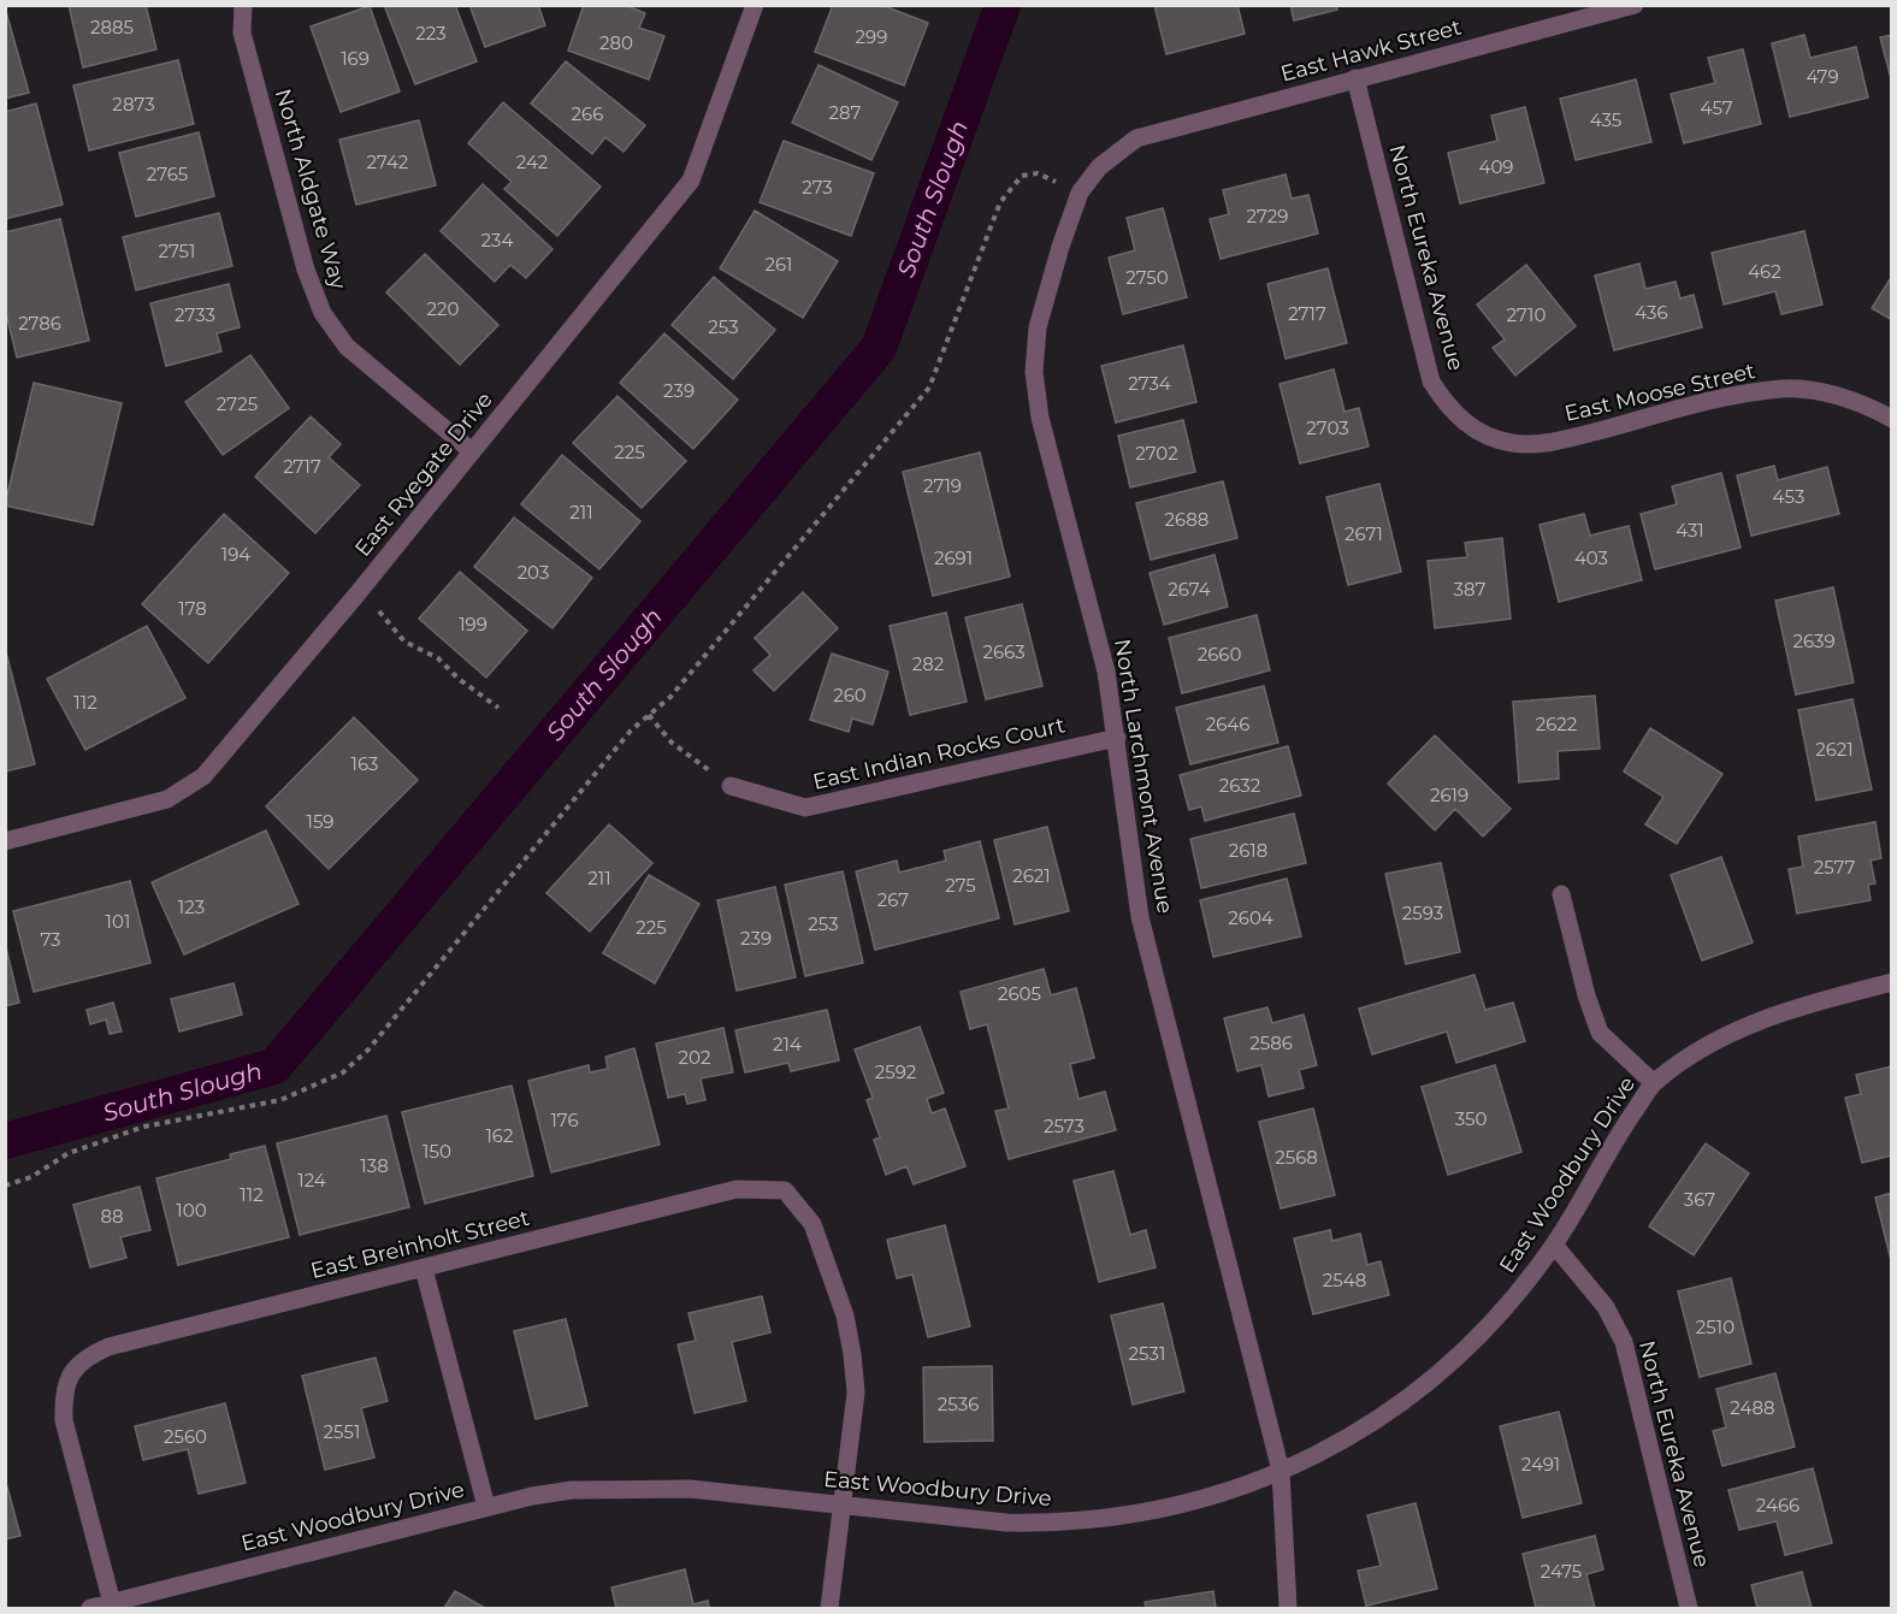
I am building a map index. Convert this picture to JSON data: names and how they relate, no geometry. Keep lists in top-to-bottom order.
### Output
{
  "streets": {
    "street": [
      "East Hawk Street",
      "North Aldgate Way",
      "North Eureka Avenue",
      "East Moose Street",
      "East Ryegate Drive",
      "East Indian Rocks Court",
      "North Larchmont Avenue",
      "East Woodbury Drive",
      "East Breinholt Street"
    ]
  },
  "crossings": [
    ["East Hawk Street", "North Eureka Avenue"],
    ["East Hawk Street", "North Larchmont Avenue"],
    ["North Aldgate Way", "East Ryegate Drive"],
    ["North Eureka Avenue", "East Moose Street"],
    ["North Eureka Avenue", "East Woodbury Drive"],
    ["East Indian Rocks Court", "North Larchmont Avenue"],
    ["North Larchmont Avenue", "East Woodbury Drive"],
    ["East Woodbury Drive", "East Breinholt Street"]
  ],
  "water": ["South Slough"],
  "house_numbers": [
    "2885",
    "223",
    "299",
    "280",
    "169",
    "479",
    "2873",
    "457",
    "287",
    "266",
    "435",
    "2742",
    "242",
    "409",
    "2765",
    "273",
    "2729",
    "234",
    "2751",
    "261",
    "462",
    "2750",
    "220",
    "436",
    "2717",
    "2733",
    "2710",
    "2786",
    "253",
    "2734",
    "239",
    "2725",
    "2703",
    "225",
    "2702",
    "2717",
    "2719",
    "453",
    "211",
    "2688",
    "431",
    "2671",
    "194",
    "2691",
    "403",
    "203",
    "2674",
    "387",
    "178",
    "199",
    "2639",
    "2663",
    "2660",
    "282",
    "260",
    "112",
    "2646",
    "2622",
    "2621",
    "163",
    "2632",
    "2619",
    "159",
    "2618",
    "2577",
    "2621",
    "211",
    "275",
    "267",
    "123",
    "2593",
    "2604",
    "101",
    "253",
    "225",
    "239",
    "73",
    "2605",
    "2586",
    "214",
    "202",
    "2592",
    "350",
    "176",
    "2573",
    "162",
    "150",
    "2568",
    "138",
    "124",
    "112",
    "367",
    "100",
    "88",
    "2548",
    "2510",
    "2531",
    "2536",
    "2488",
    "2551",
    "2560",
    "2491",
    "2466",
    "2475"
  ]
}
